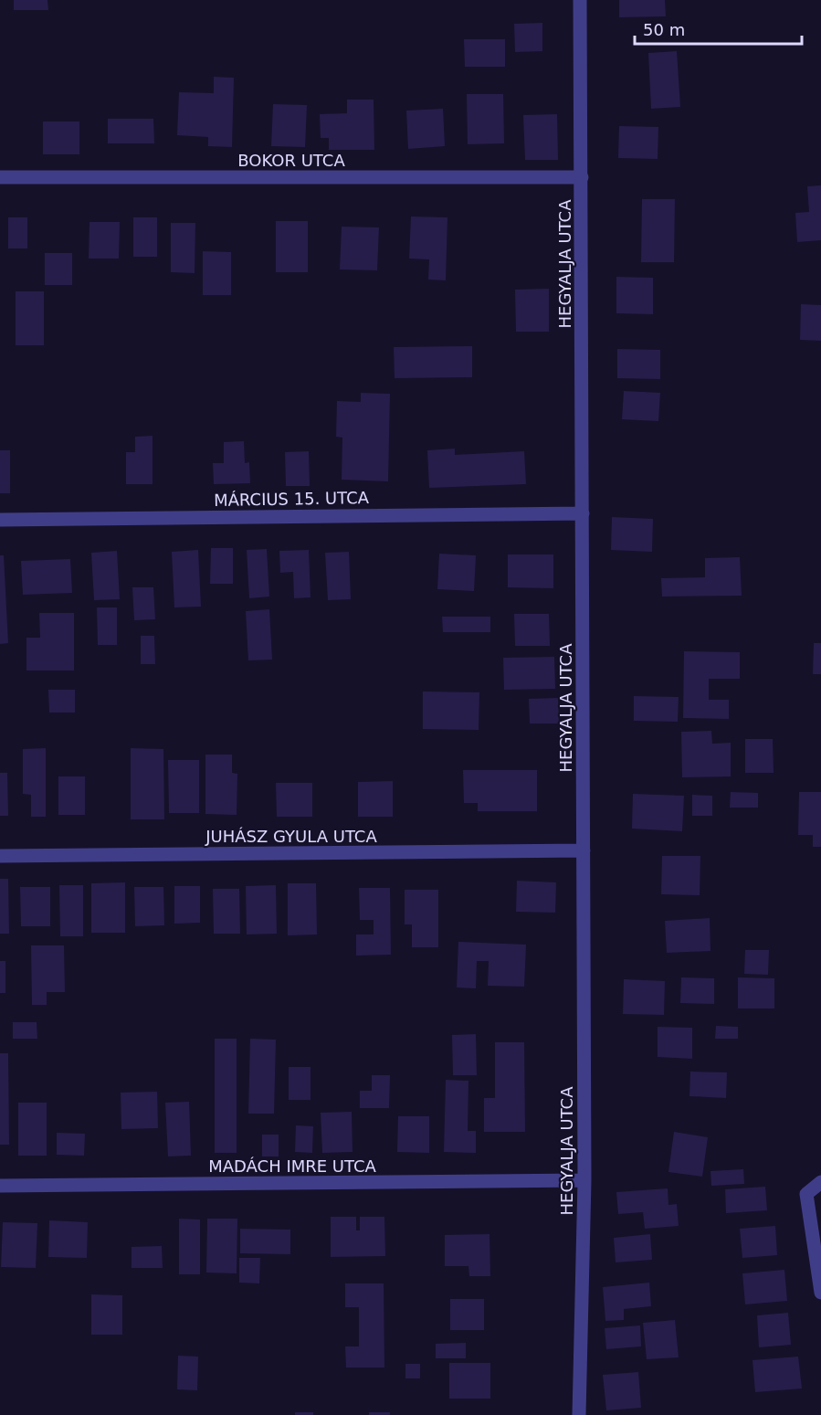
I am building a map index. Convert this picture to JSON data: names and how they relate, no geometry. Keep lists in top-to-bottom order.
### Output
{
  "streets": {
    "street": [
      "BOKOR UTCA",
      "HEGYALJA UTCA",
      "MÁRCIUS 15. UTCA",
      "JUHÁSZ GYULA UTCA",
      "MADÁCH IMRE UTCA"
    ]
  },
  "crossings": [
    ["BOKOR UTCA", "HEGYALJA UTCA"],
    ["HEGYALJA UTCA", "MÁRCIUS 15. UTCA"],
    ["HEGYALJA UTCA", "JUHÁSZ GYULA UTCA"],
    ["HEGYALJA UTCA", "MADÁCH IMRE UTCA"]
  ],
  "scale_bar": "50 m"
}
